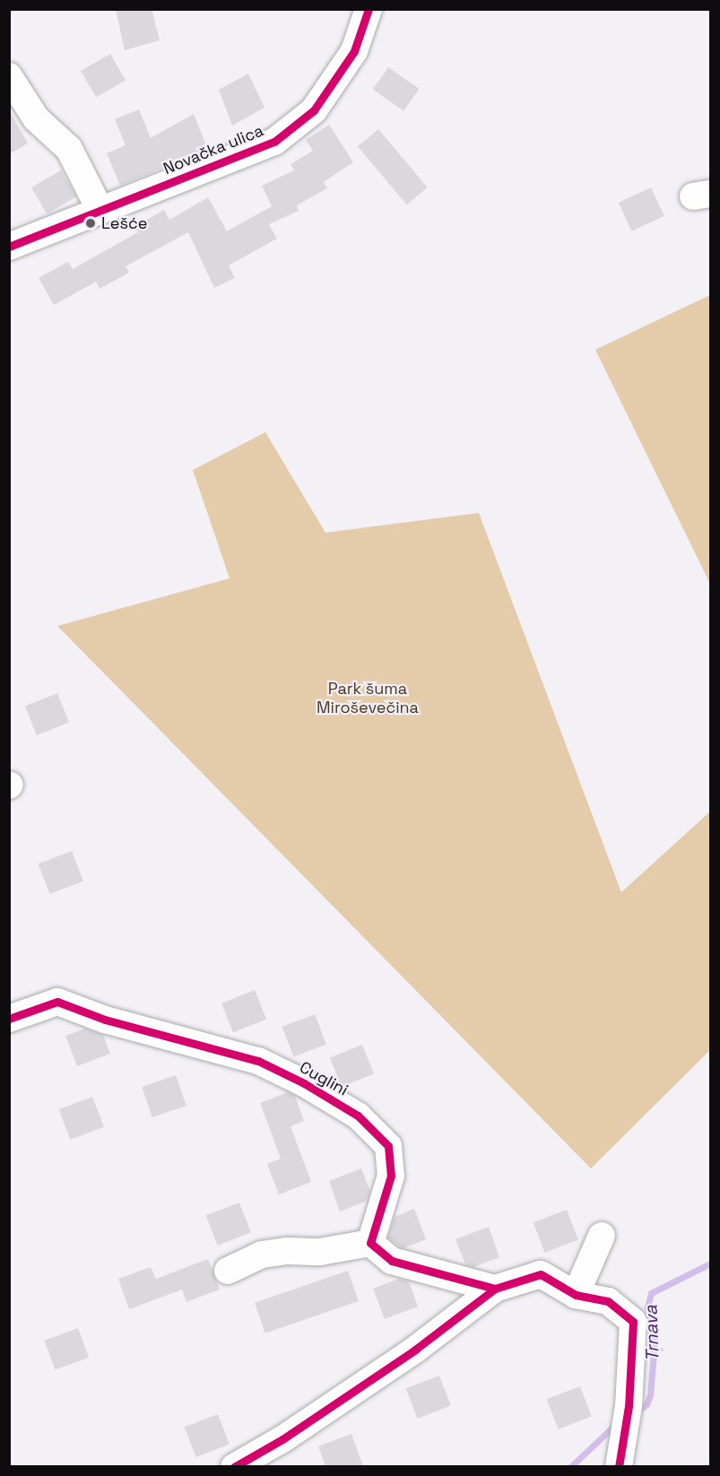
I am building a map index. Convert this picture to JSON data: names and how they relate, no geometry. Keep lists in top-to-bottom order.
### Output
{
  "streets": {
    "street": ["Novačka ulica", "Cuglini"]
  },
  "water": ["Trnava"],
  "parks": ["Park šuma Miroševečina"],
  "places": ["Lešće"]
}
